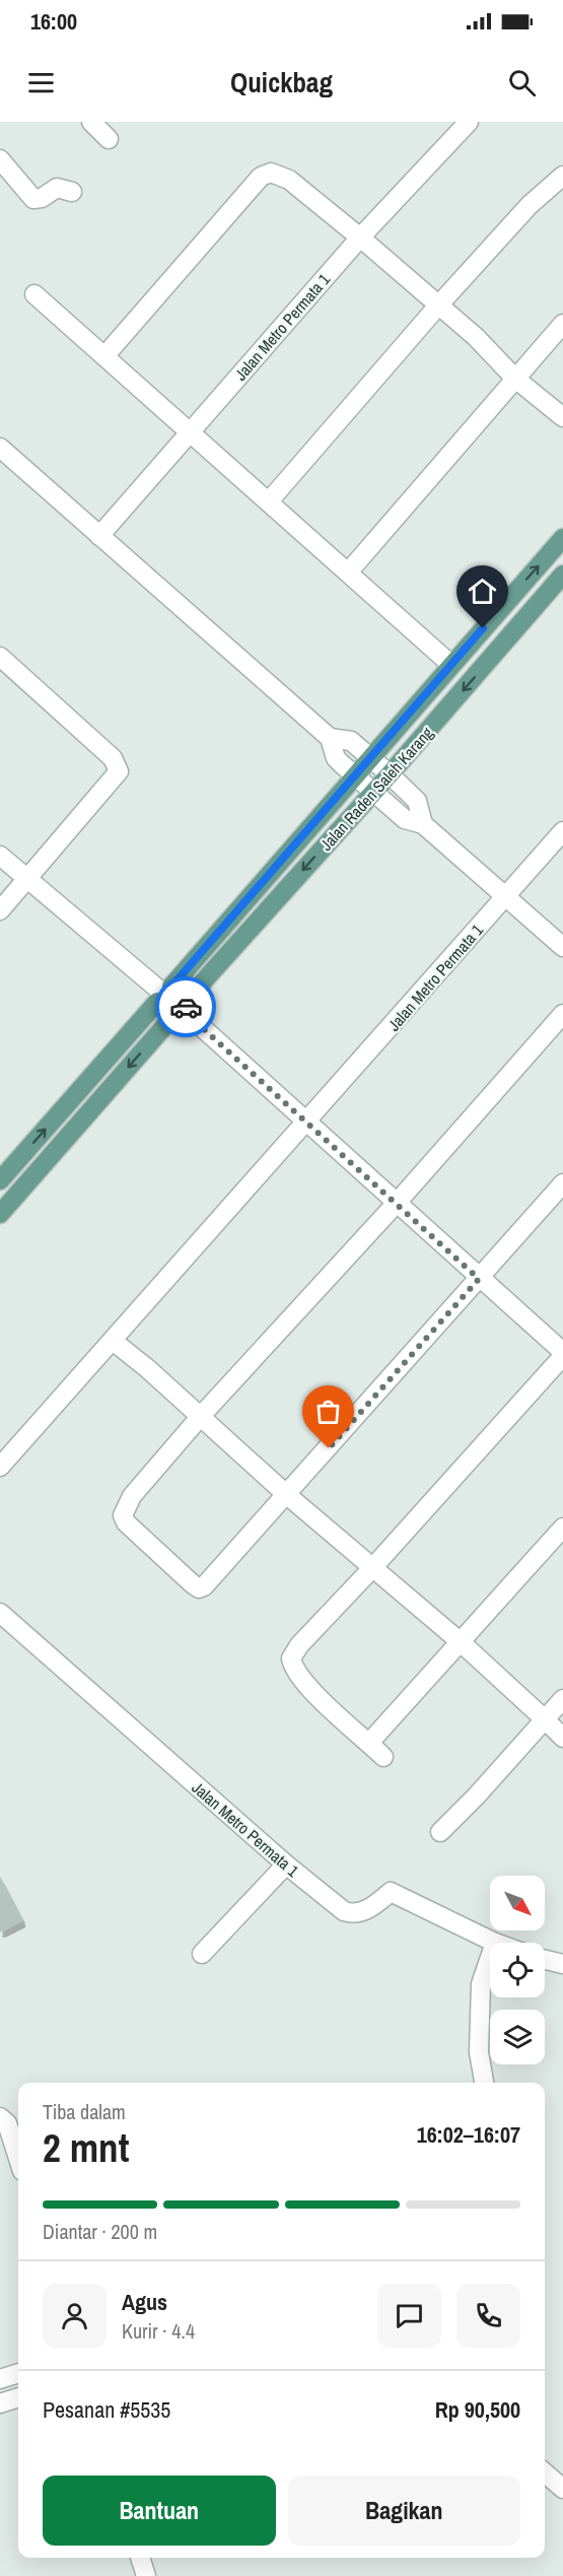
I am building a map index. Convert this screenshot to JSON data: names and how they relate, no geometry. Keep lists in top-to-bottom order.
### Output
{
  "streets": {
    "main road": ["Jalan Raden Saleh Karang"],
    "street": ["Jalan Metro Permata 1"]
  },
  "north": "bottom right",
  "page": {
    "status": "16:00",
    "header": "Quickbag",
    "heading": ["2 mnt", "Tiba dalam", "16:02–16:07"],
    "panel": [
      "Agus",
      "Kurir · 4.4",
      "Pesanan #5535",
      "Rp 90,500"
    ],
    "bar": "Diantar · 200 m",
    "buttons": ["Bantuan", "Bagikan"]
  }
}
